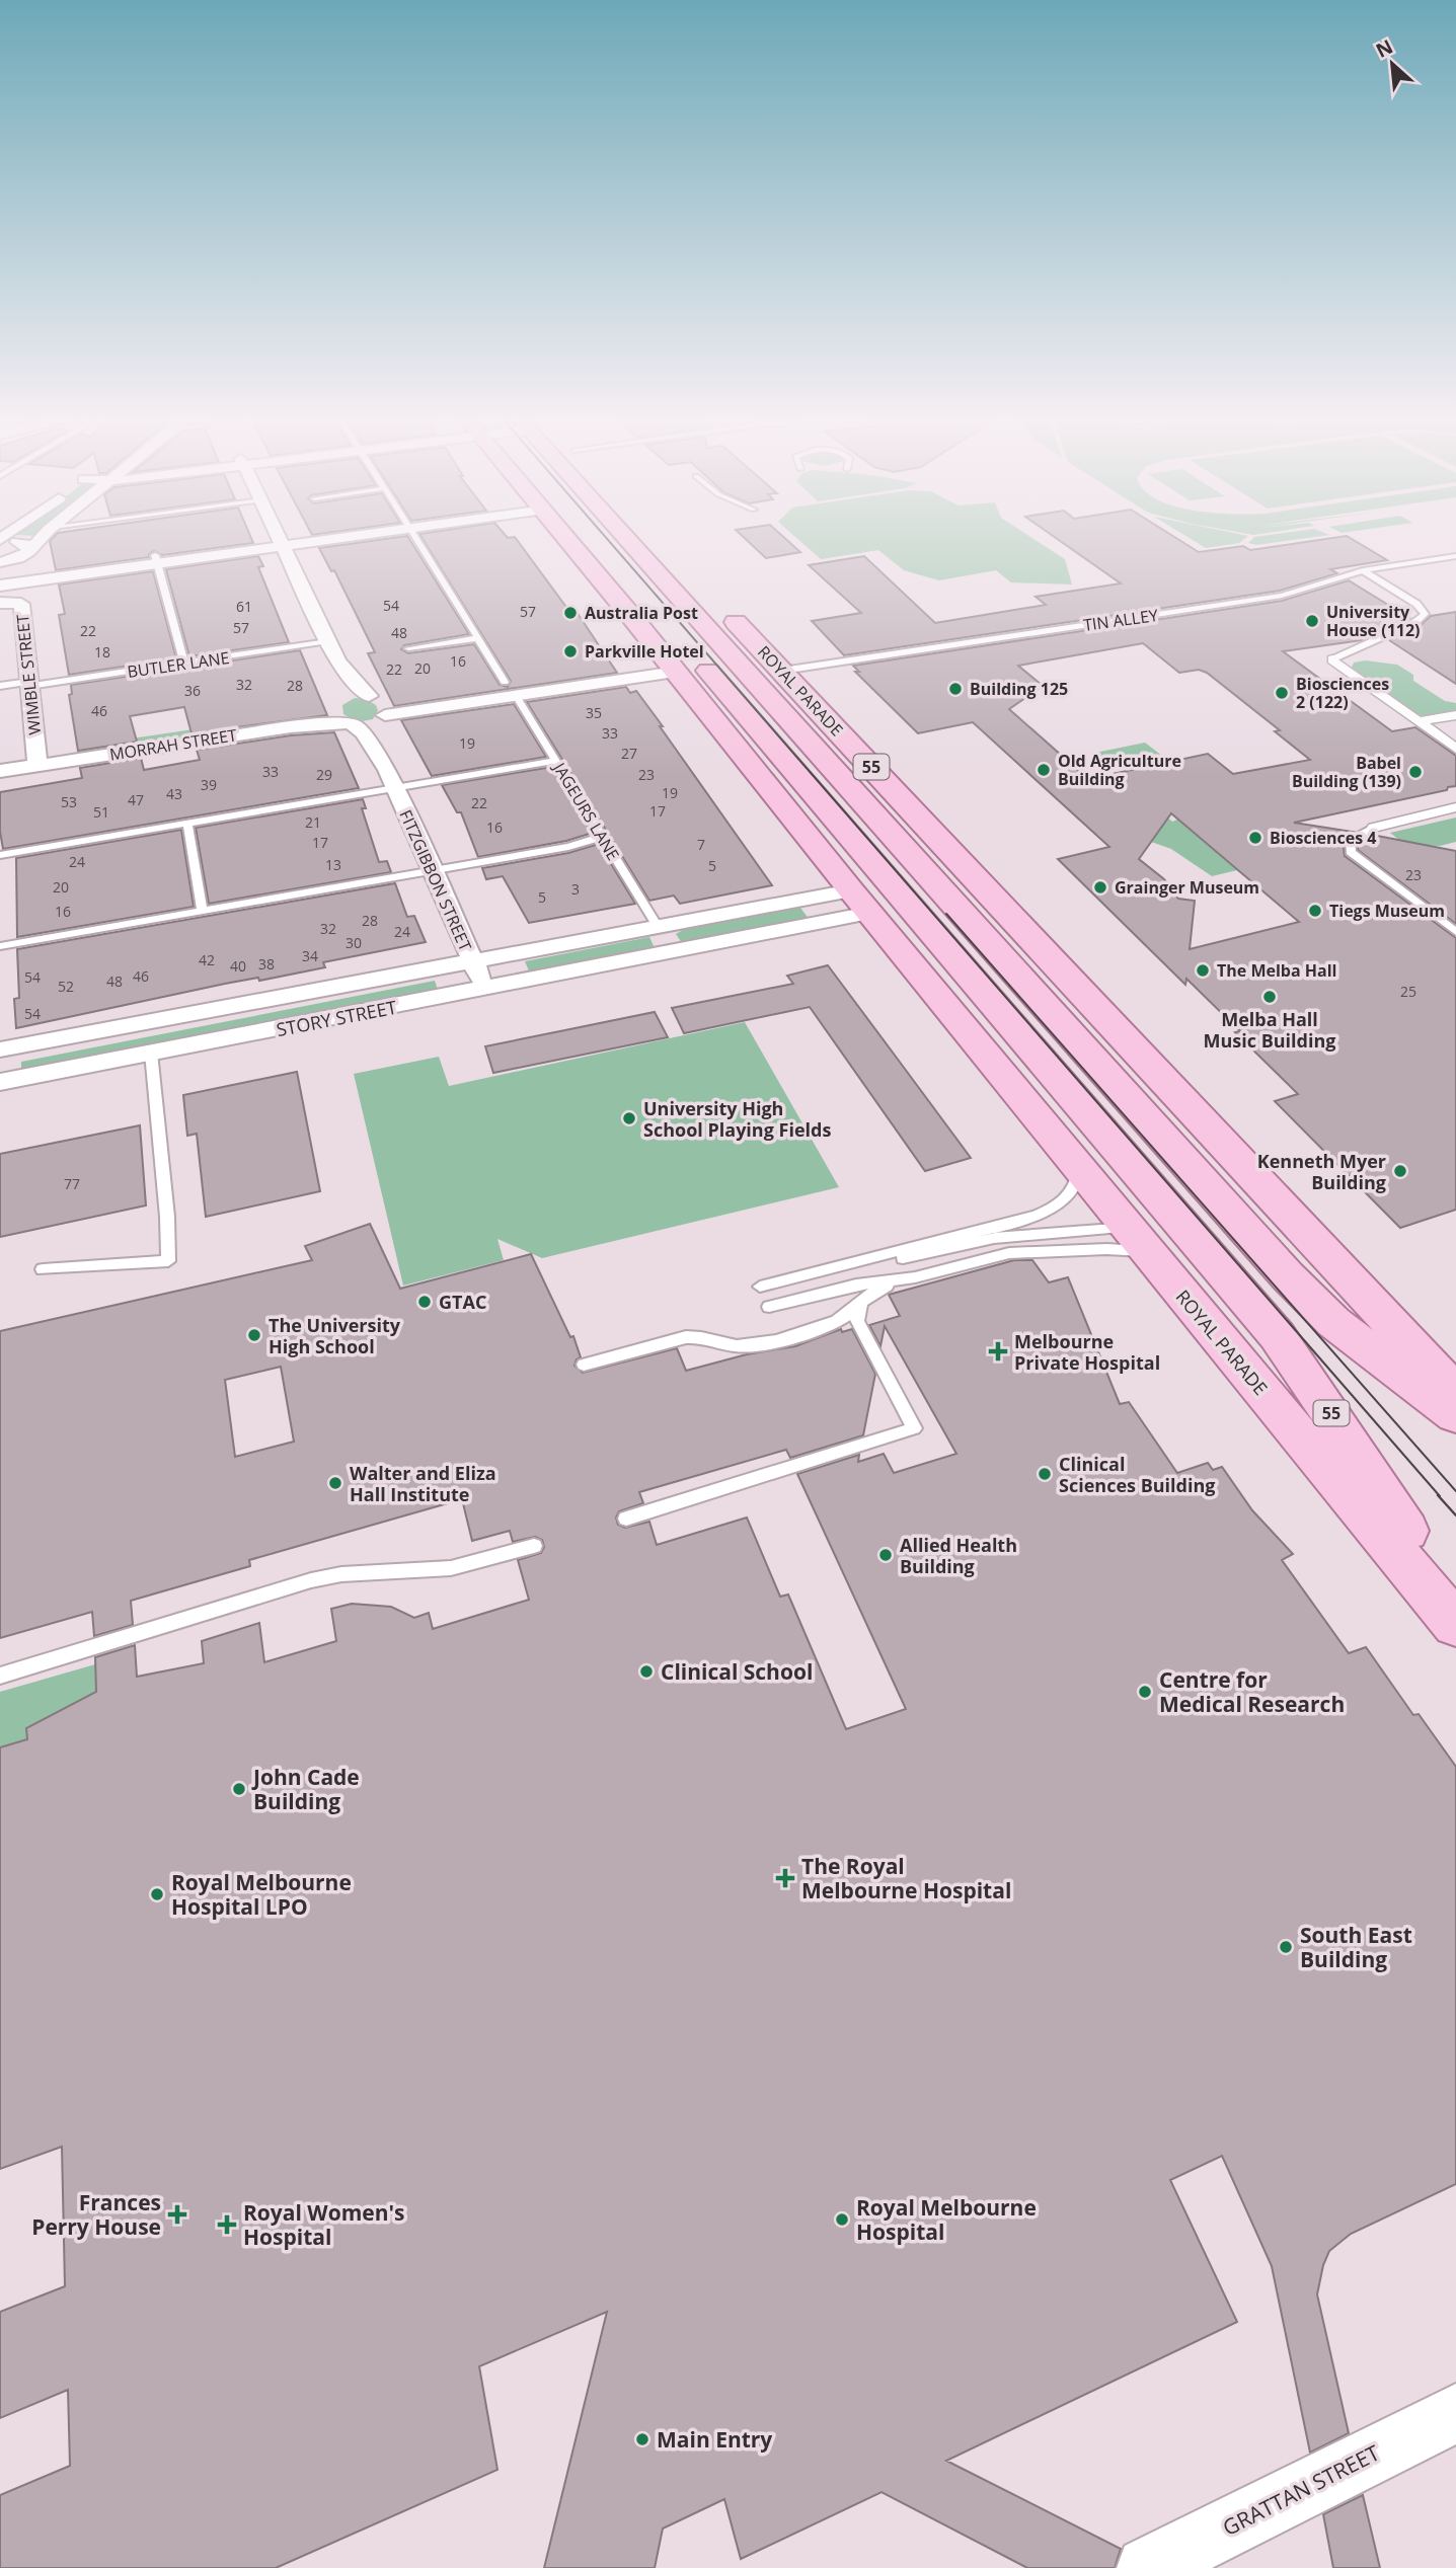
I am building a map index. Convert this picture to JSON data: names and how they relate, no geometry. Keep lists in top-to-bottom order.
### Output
{
  "streets": {
    "main road": ["ROYAL PARADE", "55"],
    "street": [
      "WIMBLE STREET",
      "MORRAH STREET",
      "FITZGIBBON STREET",
      "STORY STREET",
      "GRATTAN STREET"
    ],
    "lane": ["TIN ALLEY", "BUTLER LANE", "JAGEURS LANE"]
  },
  "crossings": [
    ["TIN ALLEY", "ROYAL PARADE"],
    ["BUTLER LANE", "WIMBLE STREET"],
    ["WIMBLE STREET", "MORRAH STREET"],
    ["ROYAL PARADE", "STORY STREET"],
    ["MORRAH STREET", "FITZGIBBON STREET"],
    ["JAGEURS LANE", "STORY STREET"],
    ["FITZGIBBON STREET", "STORY STREET"]
  ],
  "places": {
    "other": [
      "Australia Post",
      "University House (112)",
      "Parkville Hotel",
      "Building 125",
      "Biosciences 2 (122)",
      "Old Agriculture Building",
      "Babel Building (139)",
      "Biosciences 4",
      "Grainger Museum",
      "Tiegs Museum",
      "The Melba Hall",
      "Melba Hall Music Building",
      "University High School Playing Fields",
      "Kenneth Myer Building",
      "GTAC",
      "The University High School",
      "Clinical Sciences Building",
      "Walter and Eliza Hall Institute",
      "Allied Health Building",
      "Clinical School",
      "Centre for Medical Research",
      "John Cade Building",
      "Royal Melbourne Hospital LPO",
      "South East Building",
      "Royal Melbourne Hospital",
      "Main Entry"
    ],
    "health": [
      "Melbourne Private Hospital",
      "The Royal Melbourne Hospital",
      "Frances Perry House",
      "Royal Women's Hospital"
    ]
  },
  "house_numbers": [
    "54",
    "61",
    "57",
    "57",
    "22",
    "48",
    "18",
    "16",
    "20",
    "22",
    "32",
    "28",
    "36",
    "46",
    "35",
    "33",
    "19",
    "27",
    "33",
    "29",
    "23",
    "39",
    "19",
    "43",
    "47",
    "53",
    "22",
    "17",
    "51",
    "21",
    "16",
    "17",
    "7",
    "24",
    "13",
    "5",
    "23",
    "20",
    "3",
    "5",
    "16",
    "28",
    "32",
    "24",
    "30",
    "34",
    "42",
    "38",
    "40",
    "46",
    "54",
    "48",
    "52",
    "25",
    "54",
    "77"
  ],
  "north": "top left"
}
